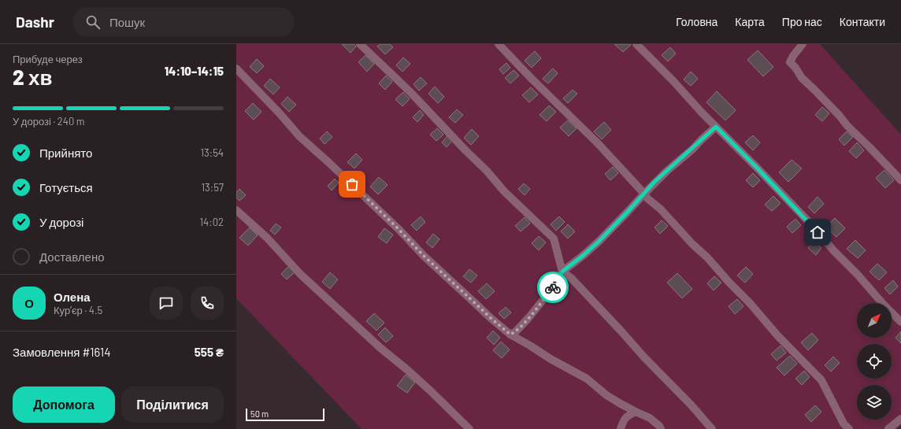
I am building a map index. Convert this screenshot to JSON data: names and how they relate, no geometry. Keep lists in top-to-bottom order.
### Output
{
  "scale_bar": "50 m",
  "north": "top right",
  "page": {
    "header": "Dashr",
    "search": "Пошук",
    "nav": [
      "Головна",
      "Карта",
      "Про нас",
      "Контакти"
    ],
    "heading": ["2 хв", "Прибуде через", "14:10–14:15"],
    "panel": [
      "Олена",
      "Кур’єр · 4.5",
      "Замовлення #1614",
      "555 ₴"
    ],
    "bar": "У дорозі · 240 m",
    "list": [
      ["Прийнято", "13:54"],
      ["Готується", "13:57"],
      ["У дорозі", "14:02"],
      "Доставлено"
    ],
    "round": "О",
    "buttons": ["Допомога", "Поділитися"],
    "scale": "50 m"
  }
}
